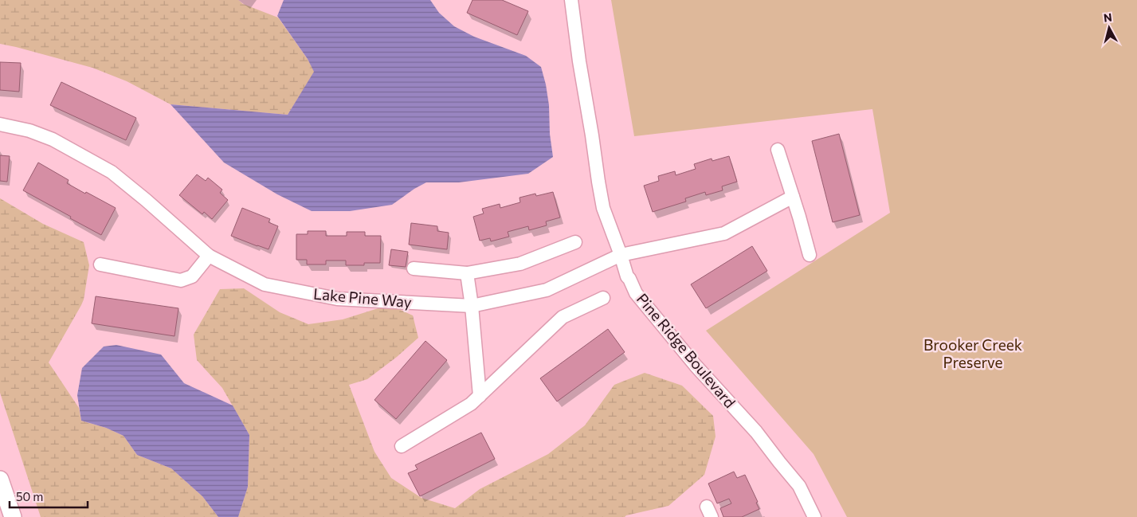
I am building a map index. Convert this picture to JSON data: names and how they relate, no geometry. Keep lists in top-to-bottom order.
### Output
{
  "streets": {
    "street": ["Lake Pine Way", "Pine Ridge Boulevard"]
  },
  "crossings": [
    ["Lake Pine Way", "Pine Ridge Boulevard"]
  ],
  "parks": ["Brooker Creek Preserve"],
  "scale_bar": "50 m",
  "north": "top"
}
